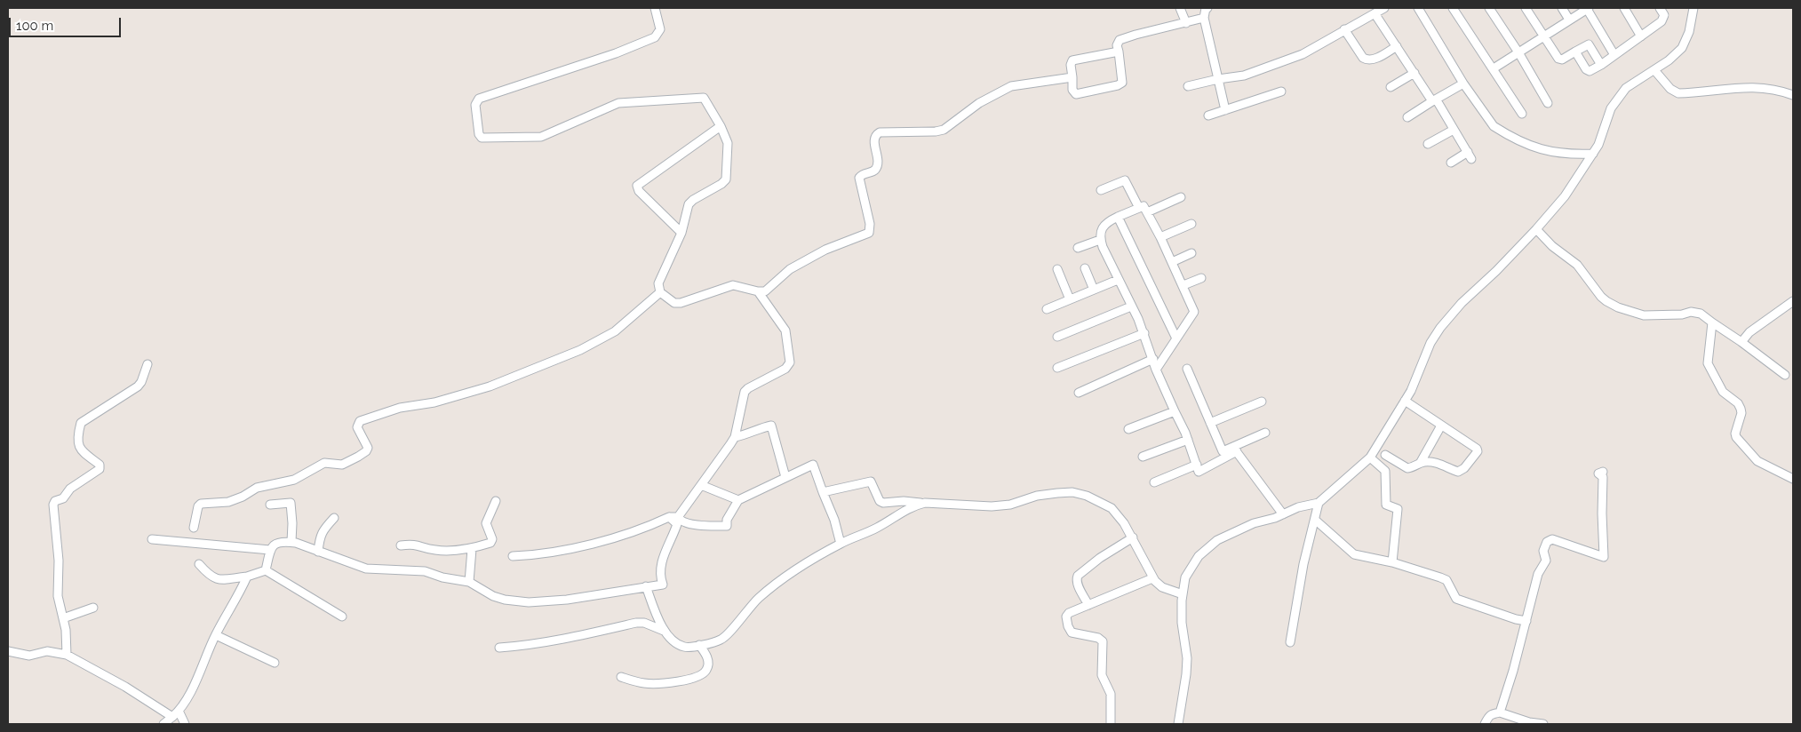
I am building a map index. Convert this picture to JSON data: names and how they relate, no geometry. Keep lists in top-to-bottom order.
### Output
{
  "scale_bar": "100 m"
}
